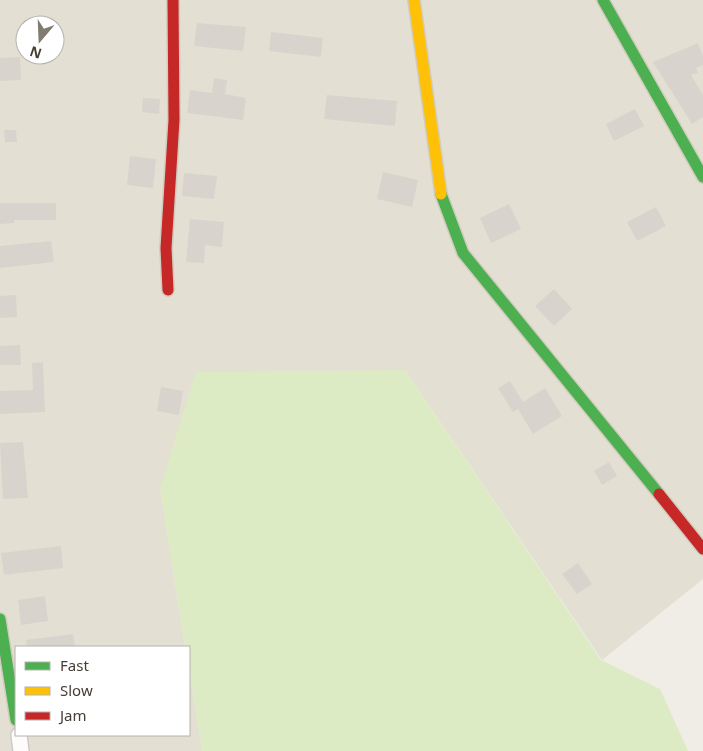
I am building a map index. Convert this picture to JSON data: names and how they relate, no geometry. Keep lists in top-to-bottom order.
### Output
{
  "legend": ["Fast", "Slow", "Jam"],
  "north": "bottom"
}
